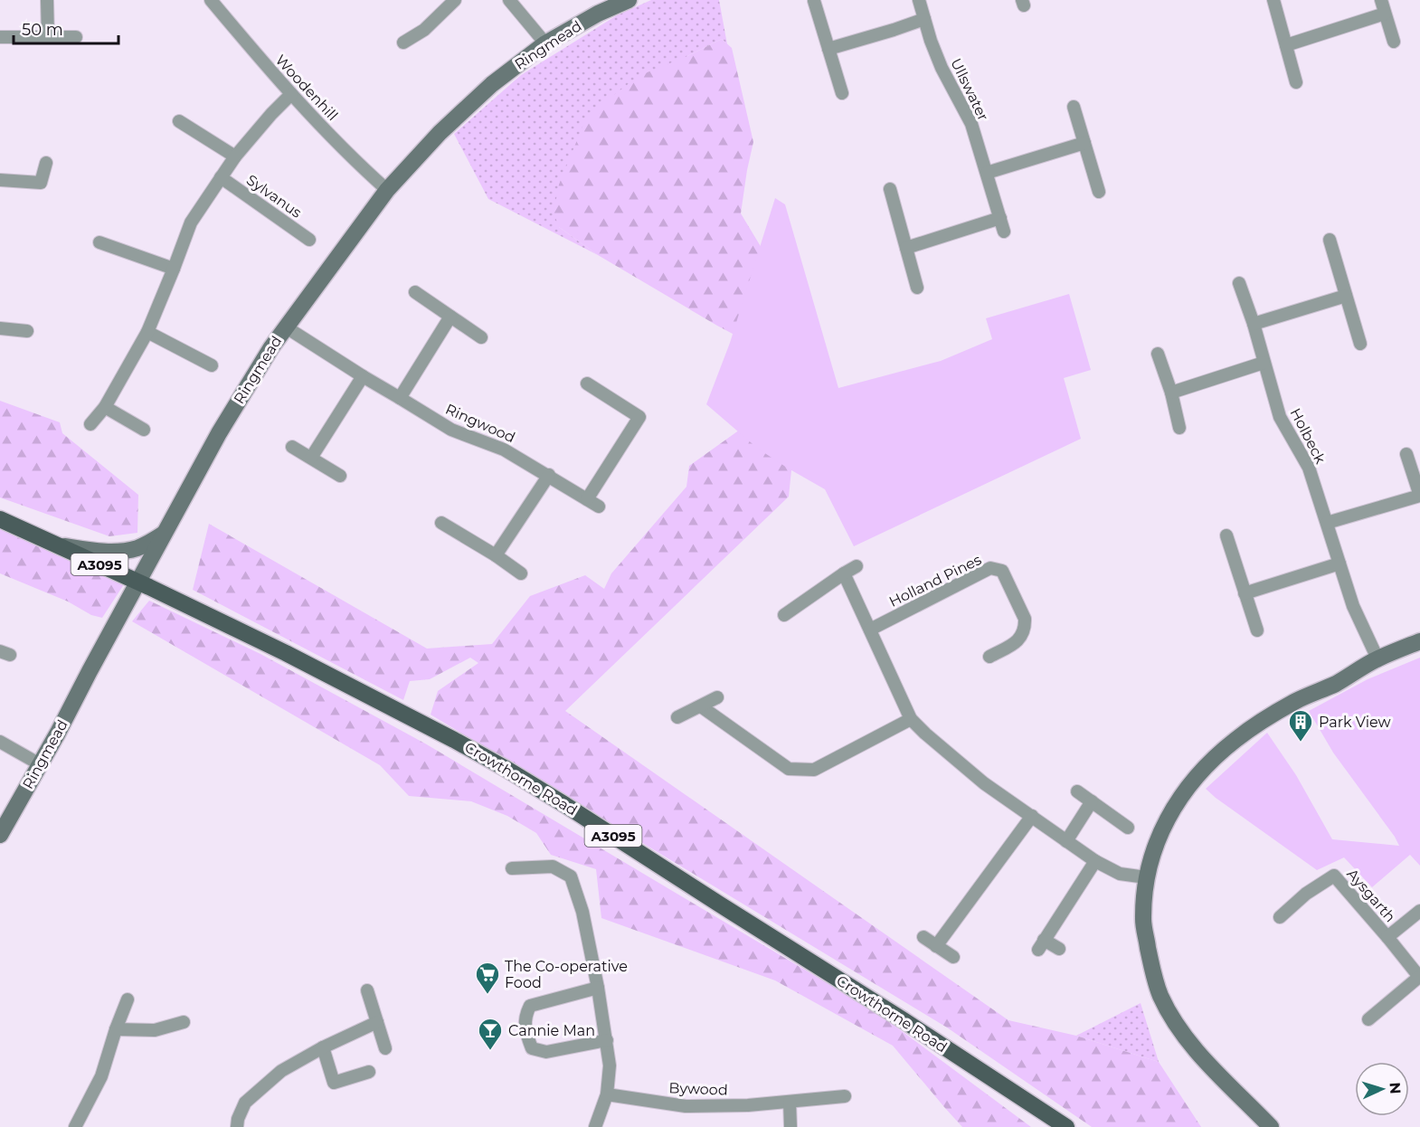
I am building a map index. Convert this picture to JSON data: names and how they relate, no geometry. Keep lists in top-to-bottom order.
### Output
{
  "streets": {
    "main road": ["A3095", "Crowthorne Road"],
    "street": [
      "Ringmead",
      "Woodenhill",
      "Ullswater",
      "Sylvanus",
      "Ringwood",
      "Holbeck",
      "Holland Pines",
      "Aysgarth",
      "Bywood"
    ]
  },
  "crossings": [
    ["Ringmead", "Woodenhill"],
    ["Ringmead", "Ringwood"],
    ["Ringmead", "Crowthorne Road"]
  ],
  "places": {
    "building": ["Park View"],
    "supermarket": ["The Co-operative Food"],
    "bar": ["Cannie Man"]
  },
  "scale_bar": "50 m",
  "north": "right"
}
